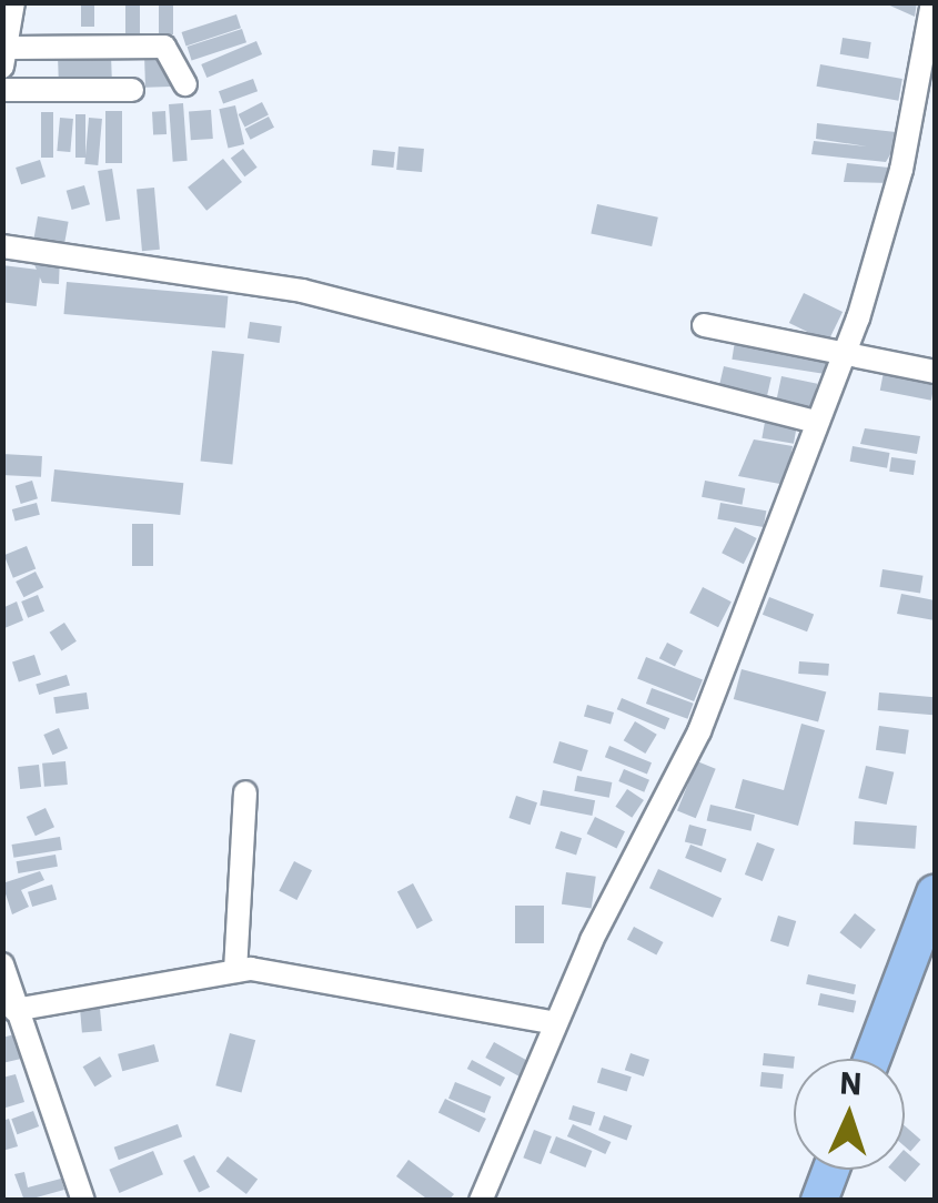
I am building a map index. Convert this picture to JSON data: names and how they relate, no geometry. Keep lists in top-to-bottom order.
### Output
{
  "north": "top"
}
